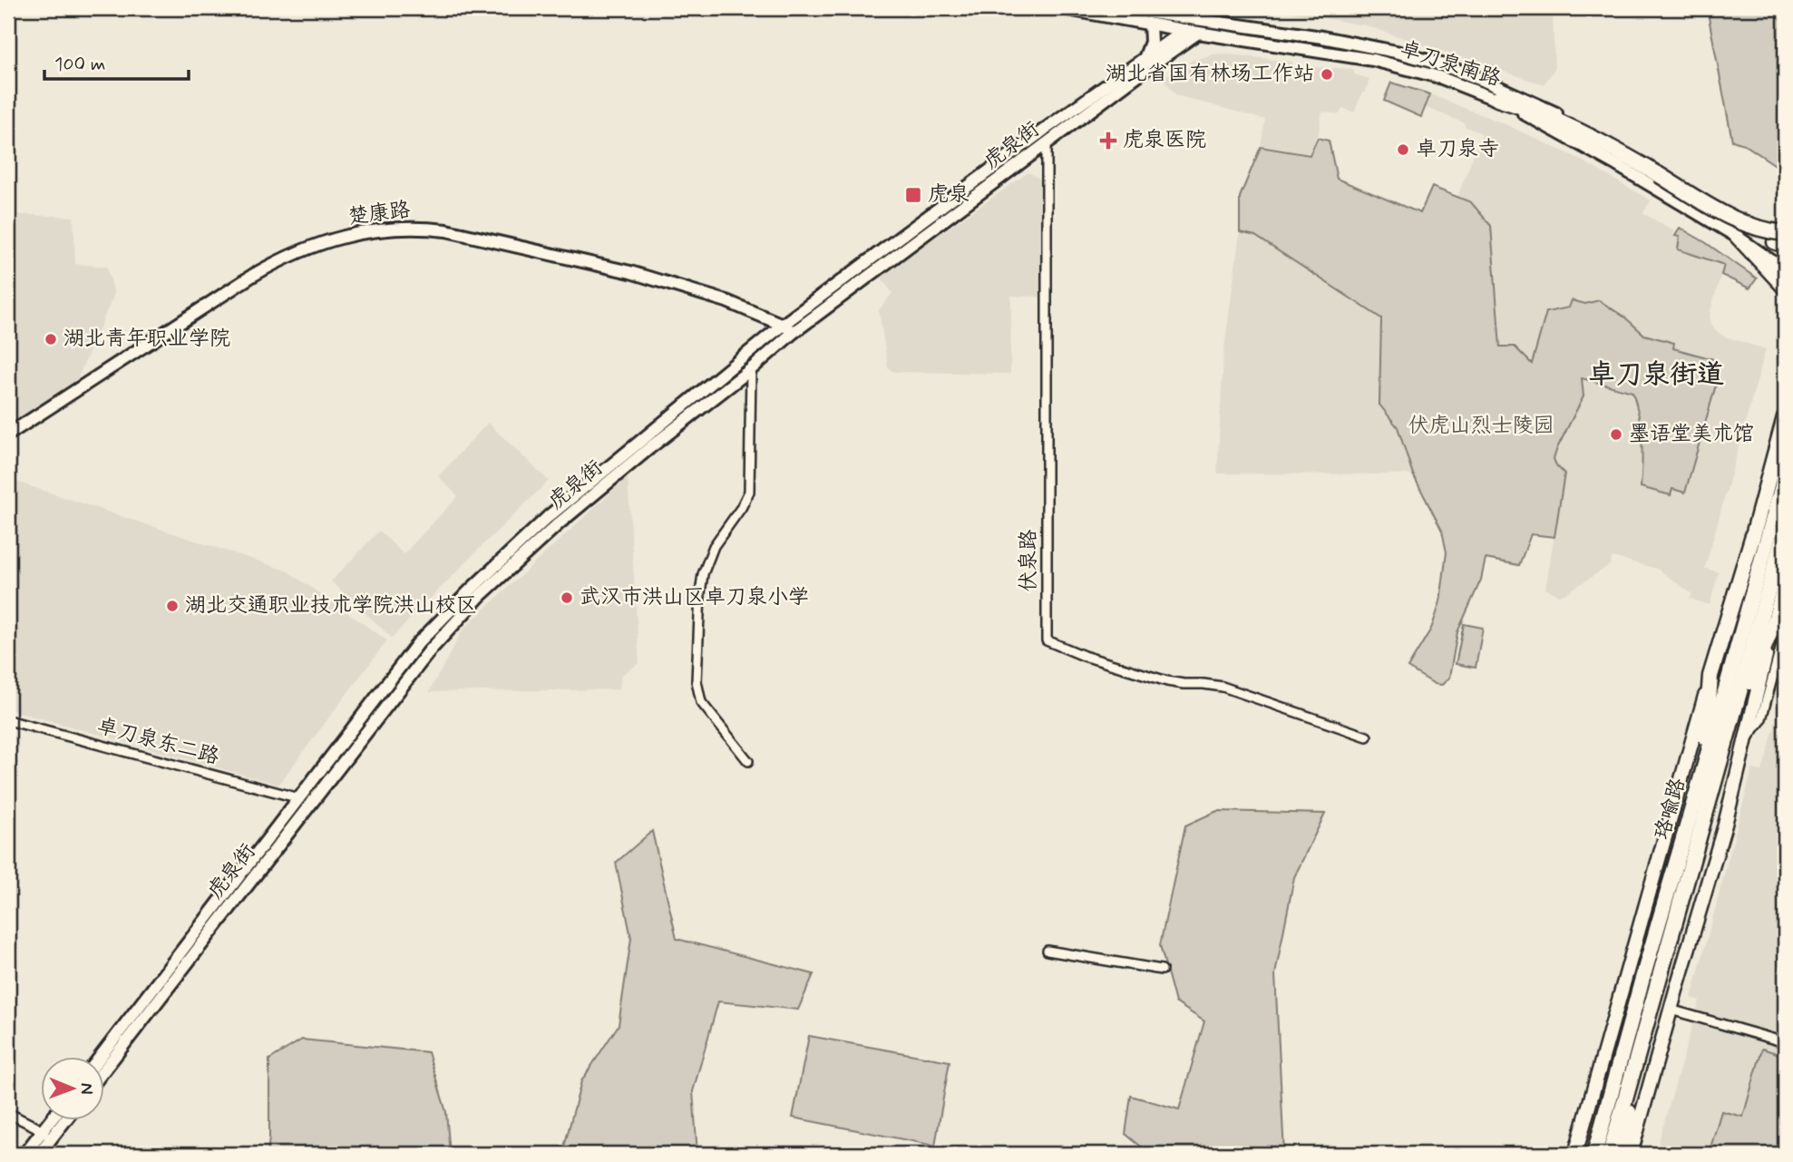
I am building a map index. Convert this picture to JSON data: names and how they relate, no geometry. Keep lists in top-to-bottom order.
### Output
{
  "streets": {
    "highway": ["珞喻路"],
    "main road": ["卓刀泉南路", "虎泉街", "楚康路"],
    "street": ["伏泉路", "卓刀泉东二路"]
  },
  "crossings": [
    ["卓刀泉南路", "虎泉街"],
    ["虎泉街", "楚康路"],
    ["虎泉街", "伏泉路"],
    ["虎泉街", "卓刀泉东二路"]
  ],
  "districts": ["卓刀泉街道"],
  "parks": ["伏虎山烈士陵园"],
  "places": {
    "other": [
      "湖北省国有林场工作站",
      "卓刀泉寺",
      "湖北青年职业学院",
      "墨语堂美术馆",
      "武汉市洪山区卓刀泉小学",
      "湖北交通职业技术学院洪山校区"
    ],
    "health": ["虎泉医院"],
    "transit": ["虎泉"]
  },
  "scale_bar": "100 m",
  "north": "right"
}
